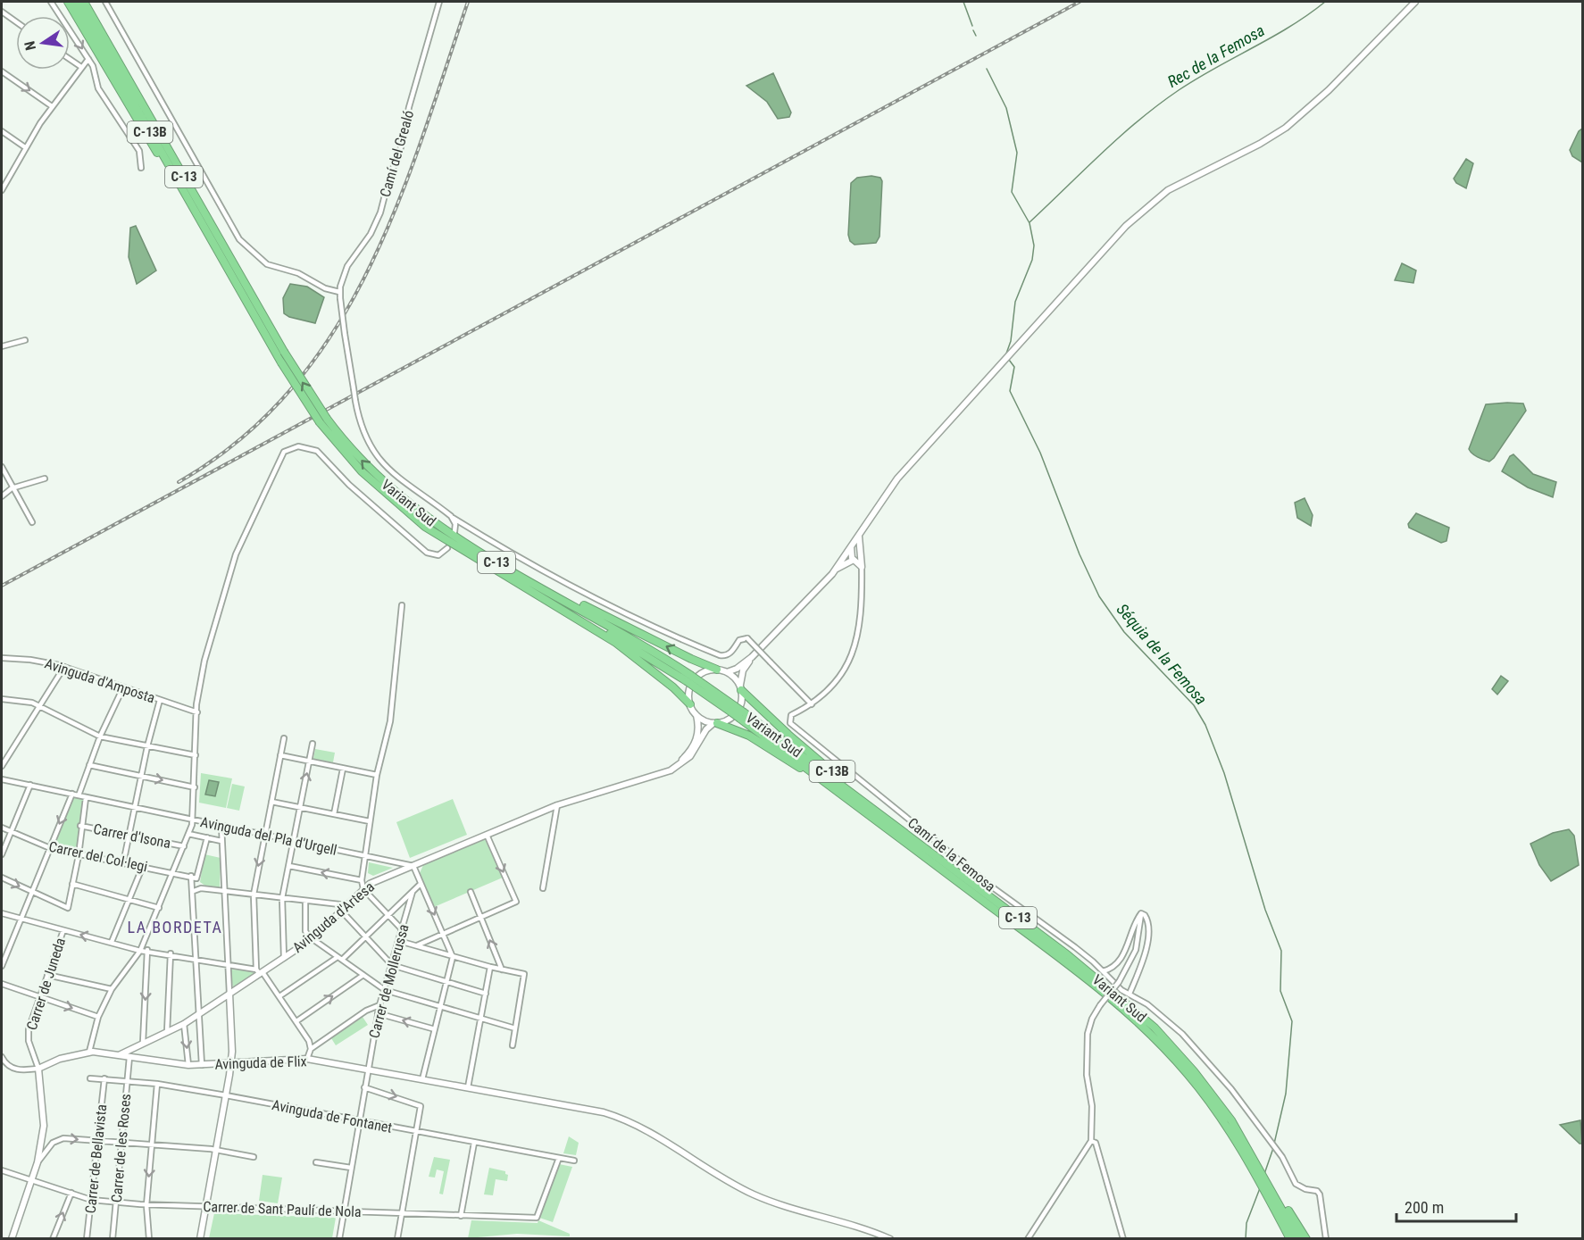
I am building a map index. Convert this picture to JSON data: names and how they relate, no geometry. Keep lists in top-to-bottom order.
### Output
{
  "streets": {
    "highway": ["C-13B", "C-13", "Variant Sud"],
    "main road": ["Avinguda d'Artesa", "Avinguda de Flix"],
    "street": [
      "Camí del Grealó",
      "Avinguda d'Amposta",
      "Carrer d'Isona",
      "Avinguda del Pla d'Urgell",
      "Camí de la Femosa",
      "Carrer del Col·legi",
      "Carrer de Mollerussa",
      "Carrer de Juneda",
      "Avinguda de Fontanet",
      "Carrer de les Roses",
      "Carrer de Bellavista",
      "Carrer de Sant Paulí de Nola"
    ]
  },
  "crossings": [
    ["C-13B", "C-13"],
    ["C-13B", "Variant Sud"],
    ["Camí del Grealó", "Camí de la Femosa"],
    ["C-13", "Variant Sud"],
    ["Avinguda del Pla d'Urgell", "Avinguda d'Artesa"],
    ["Avinguda d'Artesa", "Avinguda de Flix"],
    ["Carrer de Mollerussa", "Avinguda de Flix"],
    ["Carrer de Mollerussa", "Avinguda de Fontanet"],
    ["Carrer de Mollerussa", "Carrer de Sant Paulí de Nola"],
    ["Carrer de Juneda", "Avinguda de Flix"],
    ["Avinguda de Flix", "Carrer de les Roses"],
    ["Avinguda de Fontanet", "Carrer de les Roses"],
    ["Avinguda de Fontanet", "Carrer de Bellavista"],
    ["Avinguda de Fontanet", "Carrer de Sant Paulí de Nola"],
    ["Carrer de les Roses", "Carrer de Sant Paulí de Nola"],
    ["Carrer de Bellavista", "Carrer de Sant Paulí de Nola"]
  ],
  "districts": ["LA BORDETA"],
  "water": ["Rec de la Femosa", "Séquia de la Femosa"],
  "scale_bar": "200 m",
  "north": "left"
}
